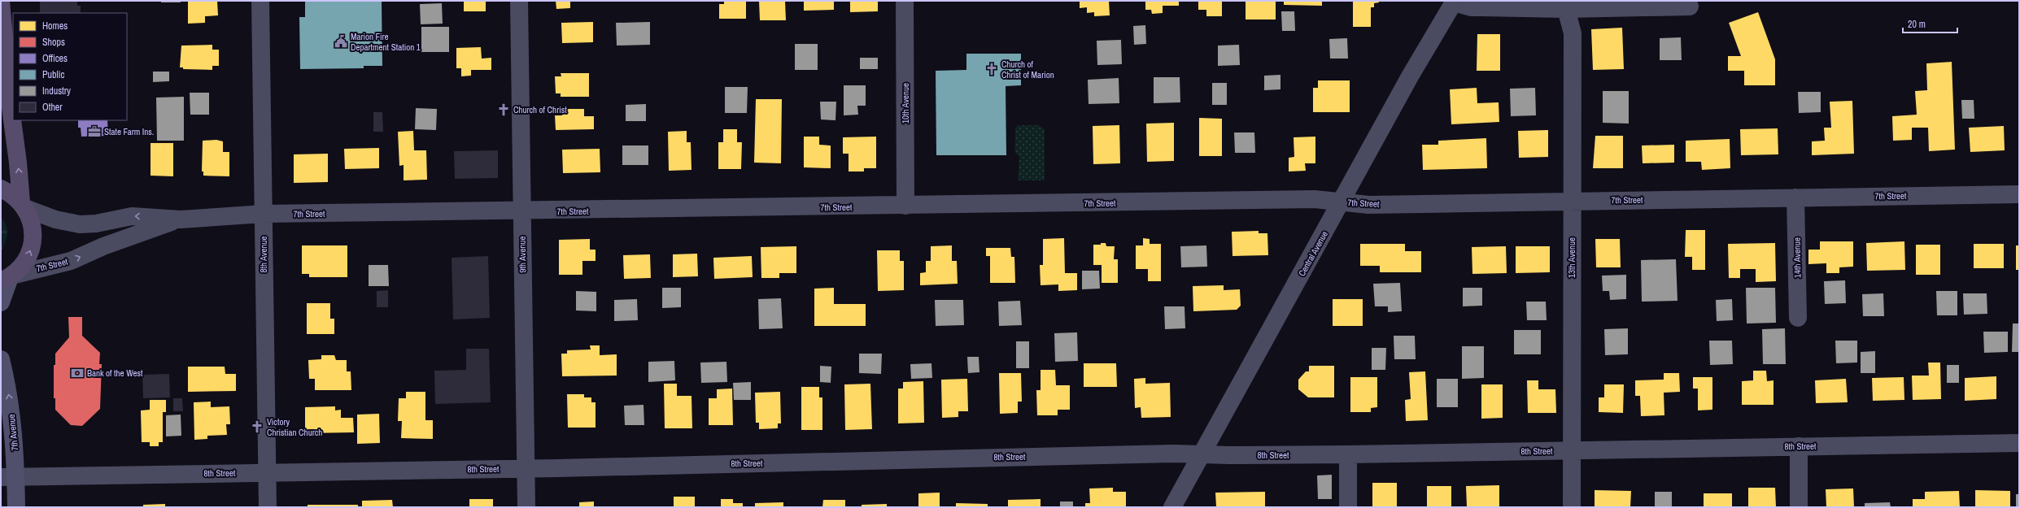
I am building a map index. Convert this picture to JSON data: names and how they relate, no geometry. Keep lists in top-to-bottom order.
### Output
{
  "streets": {
    "main road": ["7th Avenue"],
    "street": [
      "10th Avenue",
      "7th Street",
      "Central Avenue",
      "8th Avenue",
      "9th Avenue",
      "13th Avenue",
      "14th Avenue",
      "8th Street"
    ]
  },
  "crossings": [
    ["10th Avenue", "7th Street"],
    ["7th Street", "Central Avenue"],
    ["7th Street", "8th Avenue"],
    ["7th Street", "9th Avenue"],
    ["7th Street", "13th Avenue"],
    ["7th Street", "14th Avenue"],
    ["Central Avenue", "8th Street"],
    ["8th Avenue", "8th Street"],
    ["9th Avenue", "8th Street"],
    ["13th Avenue", "8th Street"],
    ["7th Avenue", "8th Street"]
  ],
  "one_way": ["7th Avenue"],
  "places": {
    "public building": ["Marion Fire Department Station 1"],
    "church": ["Church of Christ of Marion", "Church of Christ", "Victory Christian Church"],
    "office": ["State Farm Ins."],
    "bank": ["Bank of the West"]
  },
  "legend": [
    "Homes",
    "Shops",
    "Offices",
    "Public",
    "Industry",
    "Other"
  ],
  "scale_bar": "20 m"
}
